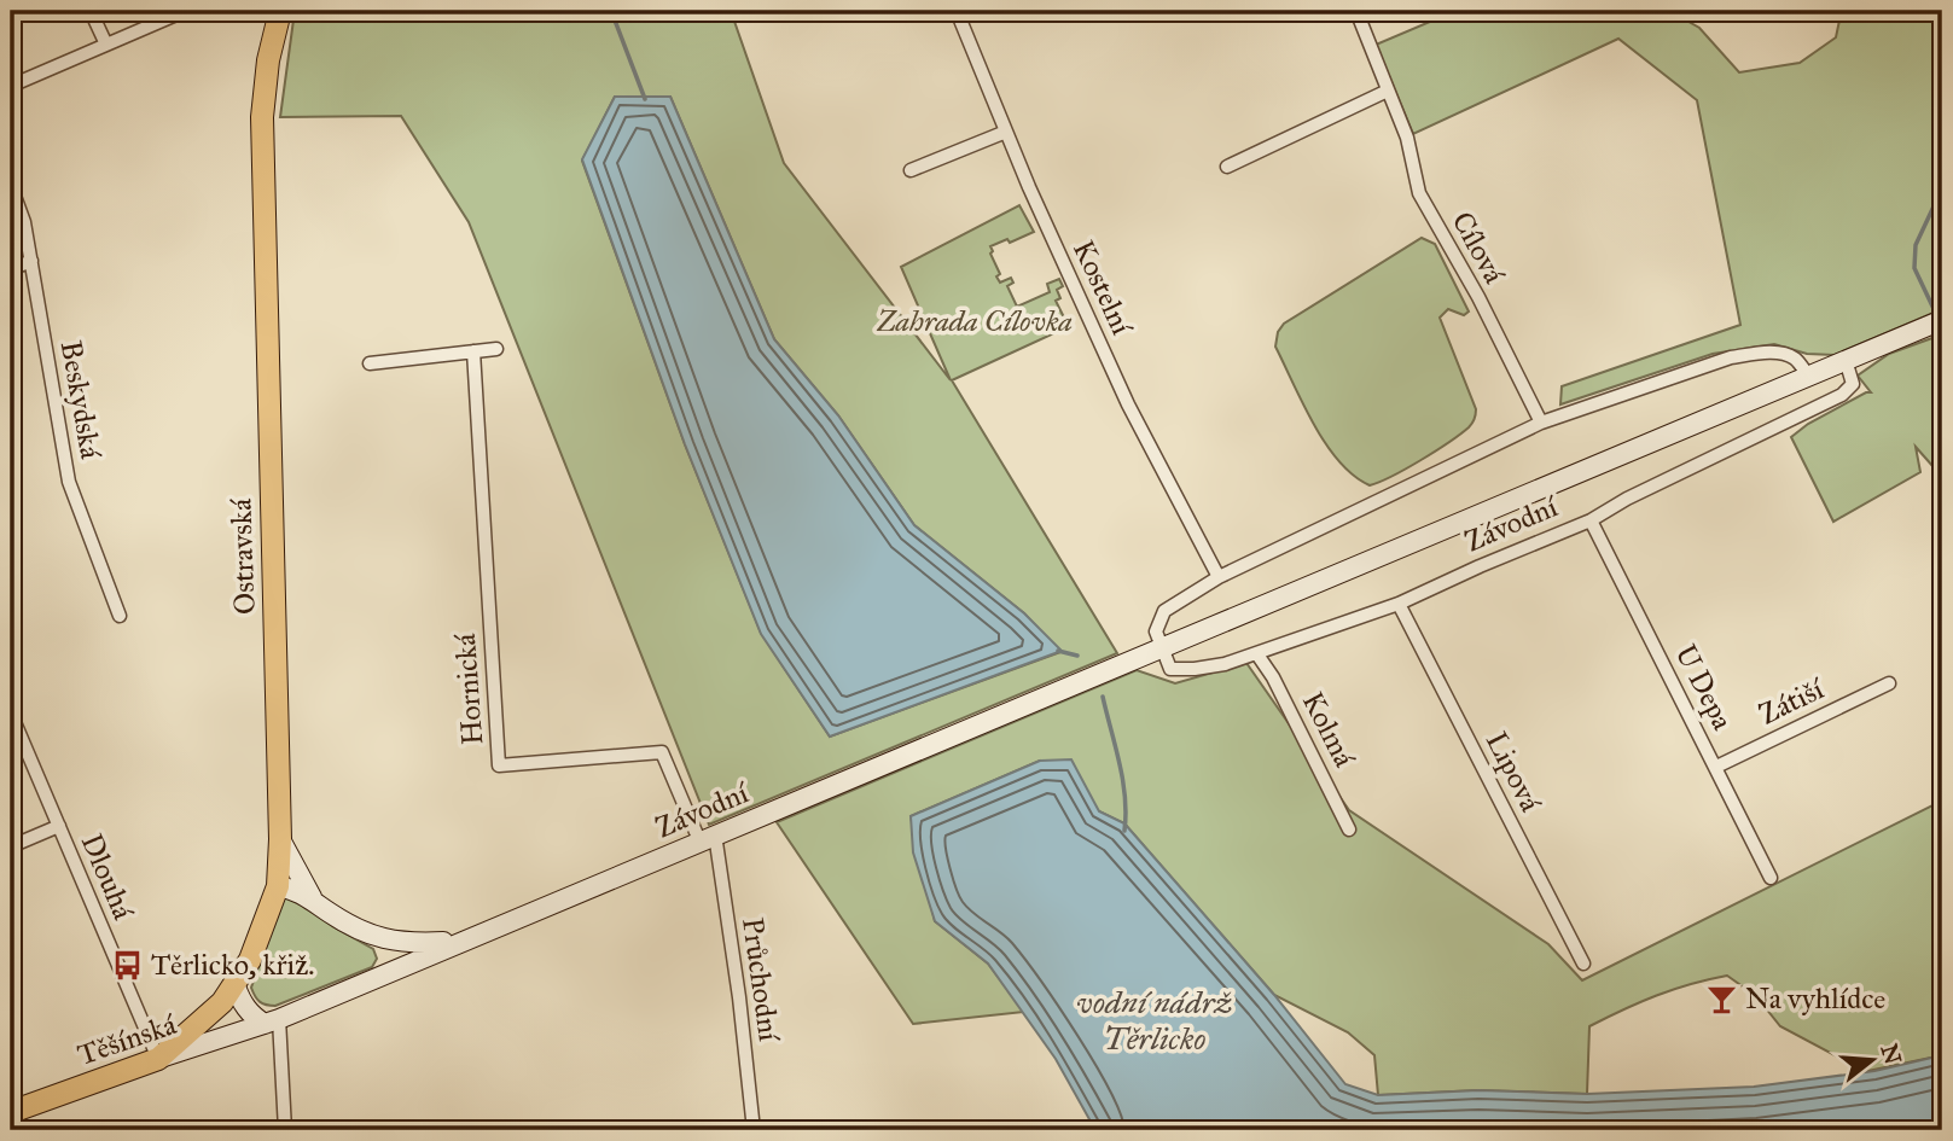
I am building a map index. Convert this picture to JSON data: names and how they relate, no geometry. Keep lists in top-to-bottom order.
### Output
{
  "streets": {
    "main road": ["Závodní", "Ostravská", "Těšínská"],
    "street": [
      "Cílová",
      "Kostelní",
      "Beskydská",
      "U Depa",
      "Hornická",
      "Zátiší",
      "Kolmá",
      "Lipová",
      "Dlouhá",
      "Průchodní"
    ]
  },
  "crossings": [
    ["Závodní", "U Depa"],
    ["Závodní", "Hornická"],
    ["Závodní", "Kolmá"],
    ["Závodní", "Lipová"],
    ["Závodní", "Průchodní"],
    ["Závodní", "Těšínská"],
    ["Ostravská", "Dlouhá"],
    ["Ostravská", "Těšínská"],
    ["U Depa", "Zátiší"],
    ["Hornická", "Průchodní"],
    ["Dlouhá", "Těšínská"]
  ],
  "water": ["vodní nádrž Těrlicko"],
  "parks": ["Zahrada Cílovka"],
  "places": {
    "bus stop": ["Těrlicko, křiž."],
    "bar": ["Na vyhlídce"]
  },
  "north": "right"
}
